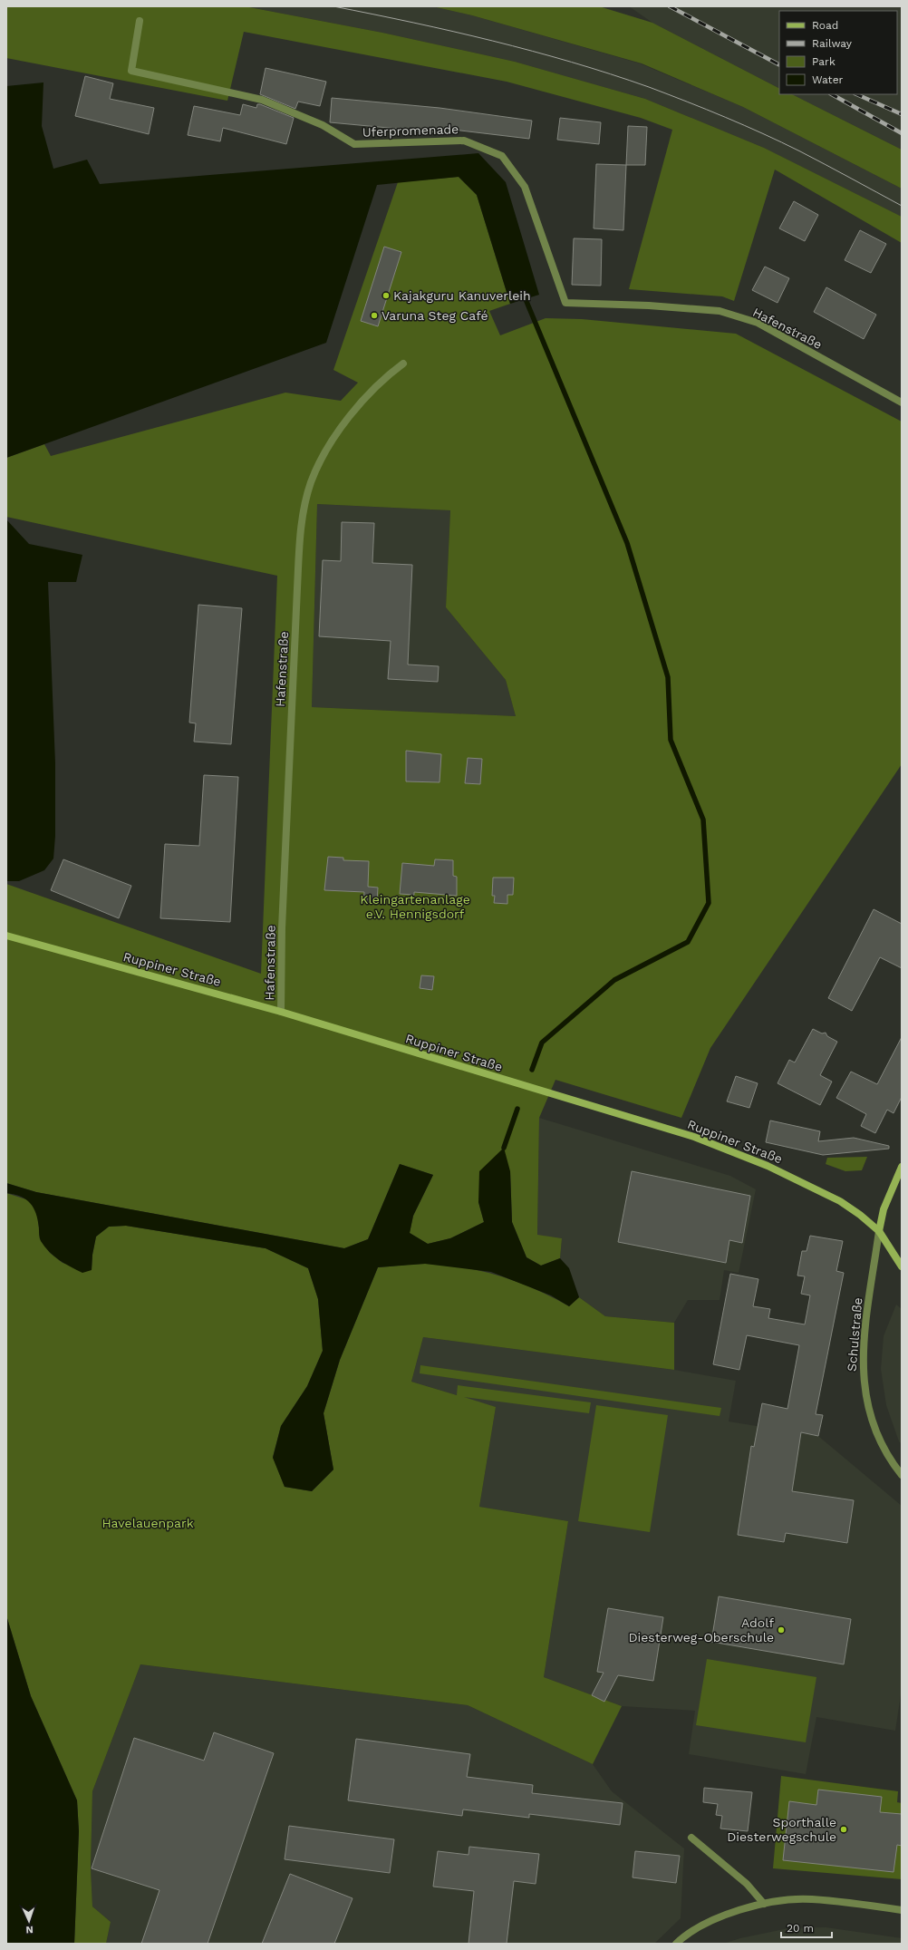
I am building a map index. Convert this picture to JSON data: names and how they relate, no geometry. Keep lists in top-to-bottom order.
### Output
{
  "streets": {
    "main road": ["Ruppiner Straße"],
    "street": ["Uferpromenade", "Hafenstraße", "Schulstraße"]
  },
  "crossings": [
    ["Uferpromenade", "Hafenstraße"],
    ["Hafenstraße", "Ruppiner Straße"],
    ["Ruppiner Straße", "Schulstraße"]
  ],
  "parks": ["Kleingartenanlage e.V. Hennigsdorf", "Havelauenpark"],
  "places": [
    "Kajakguru Kanuverleih",
    "Varuna Steg Café",
    "Adolf Diesterweg-Oberschule",
    "Sporthalle Diesterwegschule"
  ],
  "legend": [
    "Road",
    "Railway",
    "Park",
    "Water"
  ],
  "scale_bar": "20 m",
  "north": "bottom"
}
